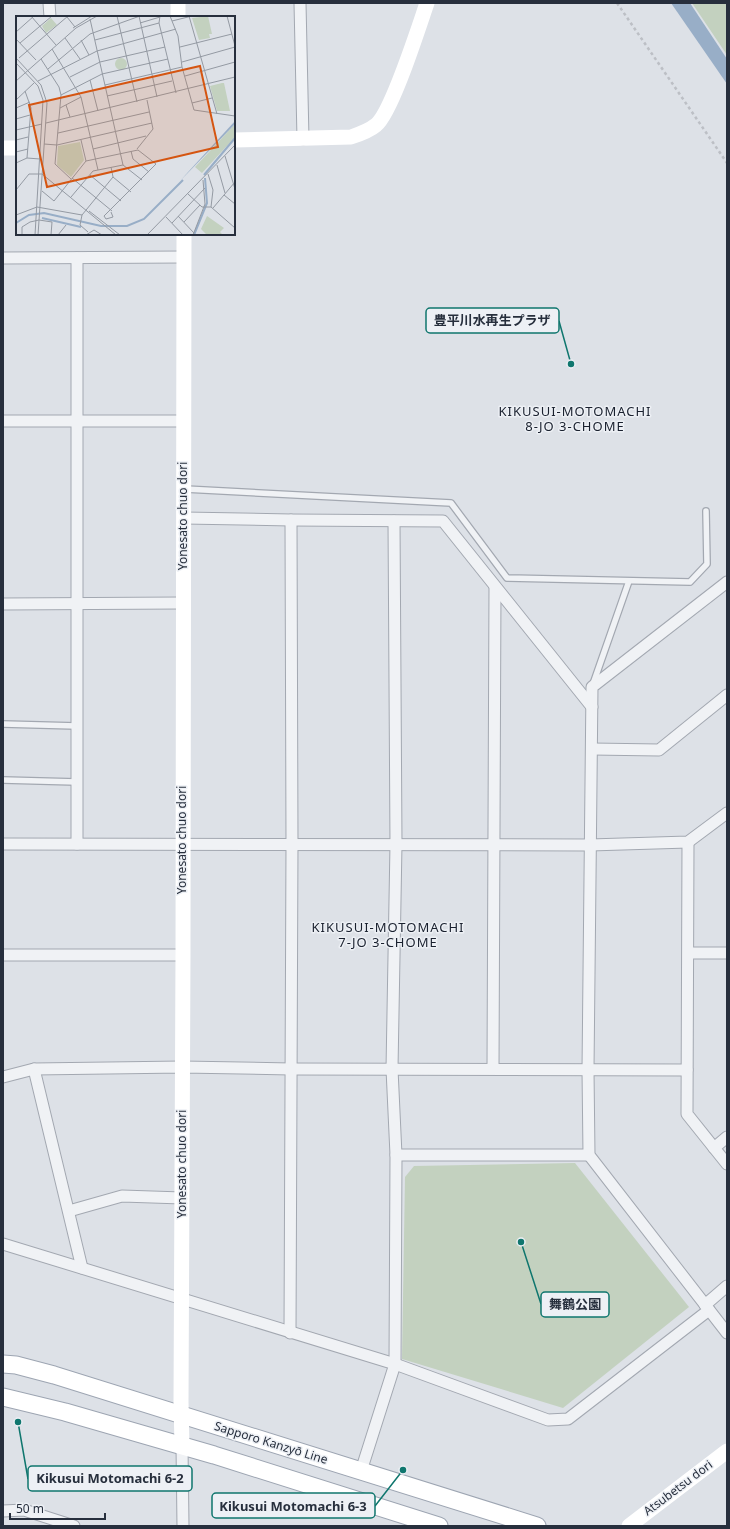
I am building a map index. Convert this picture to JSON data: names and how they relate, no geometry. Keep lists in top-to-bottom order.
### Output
{
  "streets": {
    "main road": ["Sapporo Kanzyō Line"],
    "street": ["Yonesato chuo dori", "Atsubetsu dori"]
  },
  "crossings": [
    ["Yonesato chuo dori", "Sapporo Kanzyō Line"]
  ],
  "districts": ["KIKUSUI-MOTOMACHI 8-JO 3-CHOME", "KIKUSUI-MOTOMACHI 7-JO 3-CHOME"],
  "places": [
    "豊平川水再生プラザ",
    "舞鶴公園",
    "Kikusui Motomachi 6-2",
    "Kikusui Motomachi 6-3"
  ],
  "scale_bar": "50 m"
}
